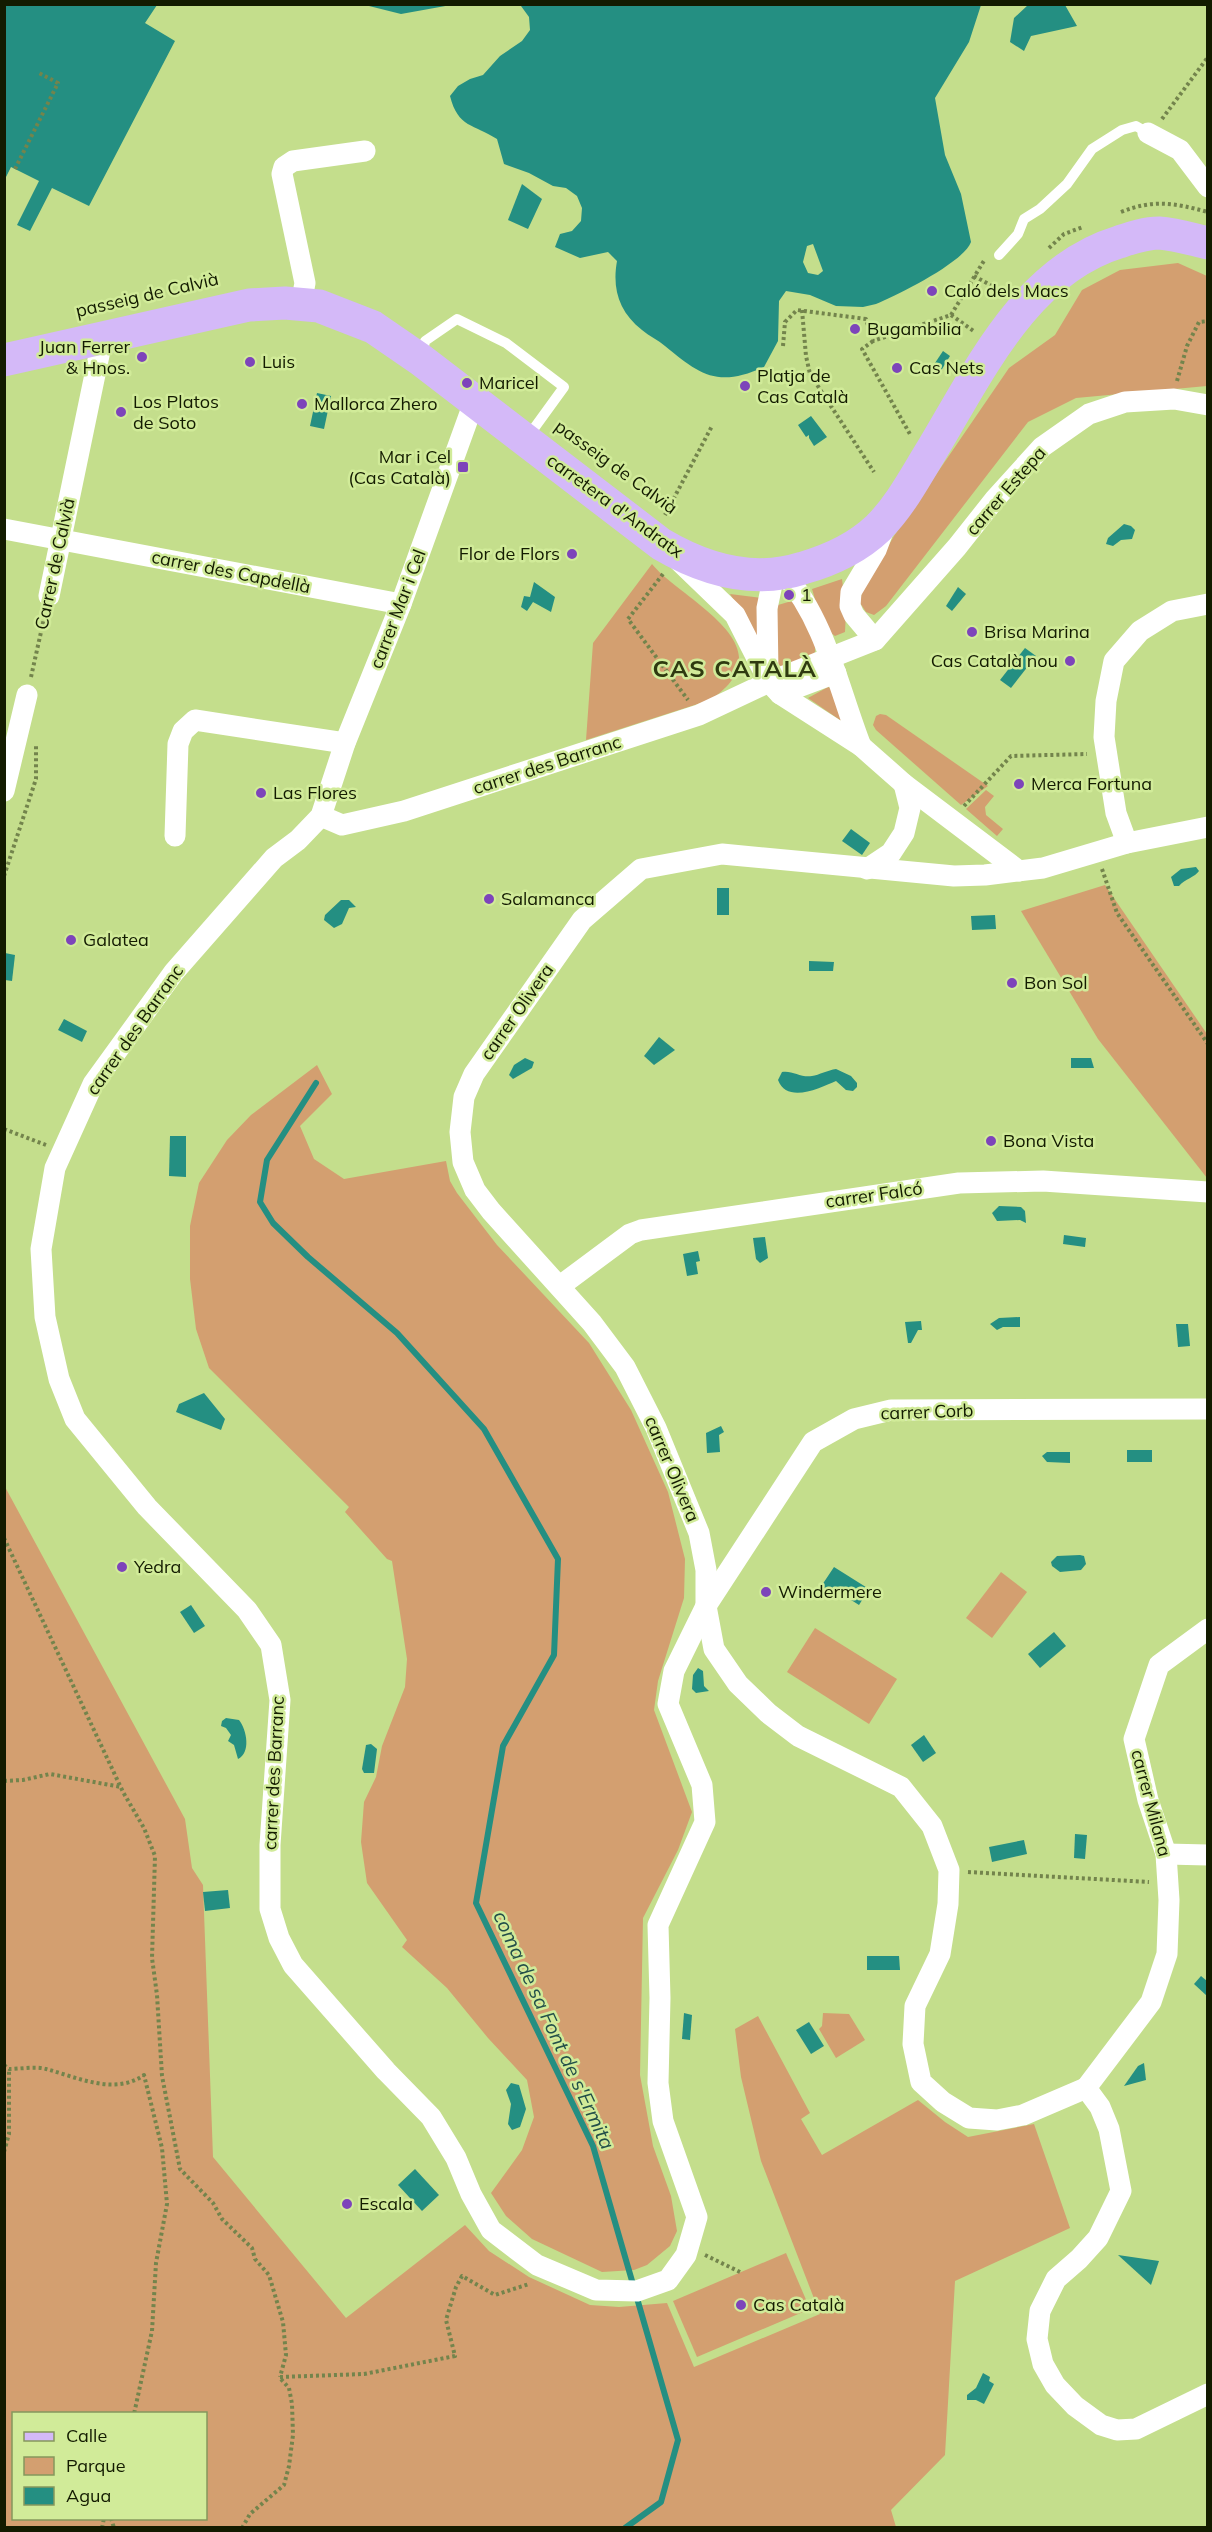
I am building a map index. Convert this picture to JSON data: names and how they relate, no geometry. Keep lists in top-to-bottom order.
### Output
{
  "streets": {
    "main road": ["carretera d'Andratx"],
    "street": [
      "carrer Estepa",
      "Carrer de Calvià",
      "carrer des Capdellà",
      "carrer Mar i Cel",
      "carrer des Barranc",
      "carrer Olivera",
      "carrer Falcó",
      "carrer Corb",
      "carrer Milana"
    ]
  },
  "crossings": [
    ["carrer Estepa", "carrer des Barranc"],
    ["carretera d'Andratx", "Carrer de Calvià"],
    ["carretera d'Andratx", "carrer Mar i Cel"],
    ["Carrer de Calvià", "carrer des Capdellà"],
    ["carrer des Capdellà", "carrer Mar i Cel"],
    ["carrer Mar i Cel", "carrer des Barranc"],
    ["carrer Olivera", "carrer Falcó"],
    ["carrer Olivera", "carrer Corb"]
  ],
  "districts": ["CAS CATALÀ"],
  "water": ["coma de sa Font de s'Ermita"],
  "places": {
    "other": [
      "Caló dels Macs",
      "Bugambilia",
      "Juan Ferrer & Hnos.",
      "Luis",
      "Cas Nets",
      "Maricel",
      "Platja de Cas Català",
      "Mallorca Zhero",
      "Los Platos de Soto",
      "Flor de Flors",
      "1",
      "Brisa Marina",
      "Cas Català nou",
      "Merca Fortuna",
      "Las Flores",
      "Salamanca",
      "Galatea",
      "Bon Sol",
      "Bona Vista",
      "Yedra",
      "Windermere",
      "Escala",
      "Cas Català"
    ],
    "transit": ["Mar i Cel (Cas Català)"]
  },
  "legend": ["Calle", "Parque", "Agua"]
}
